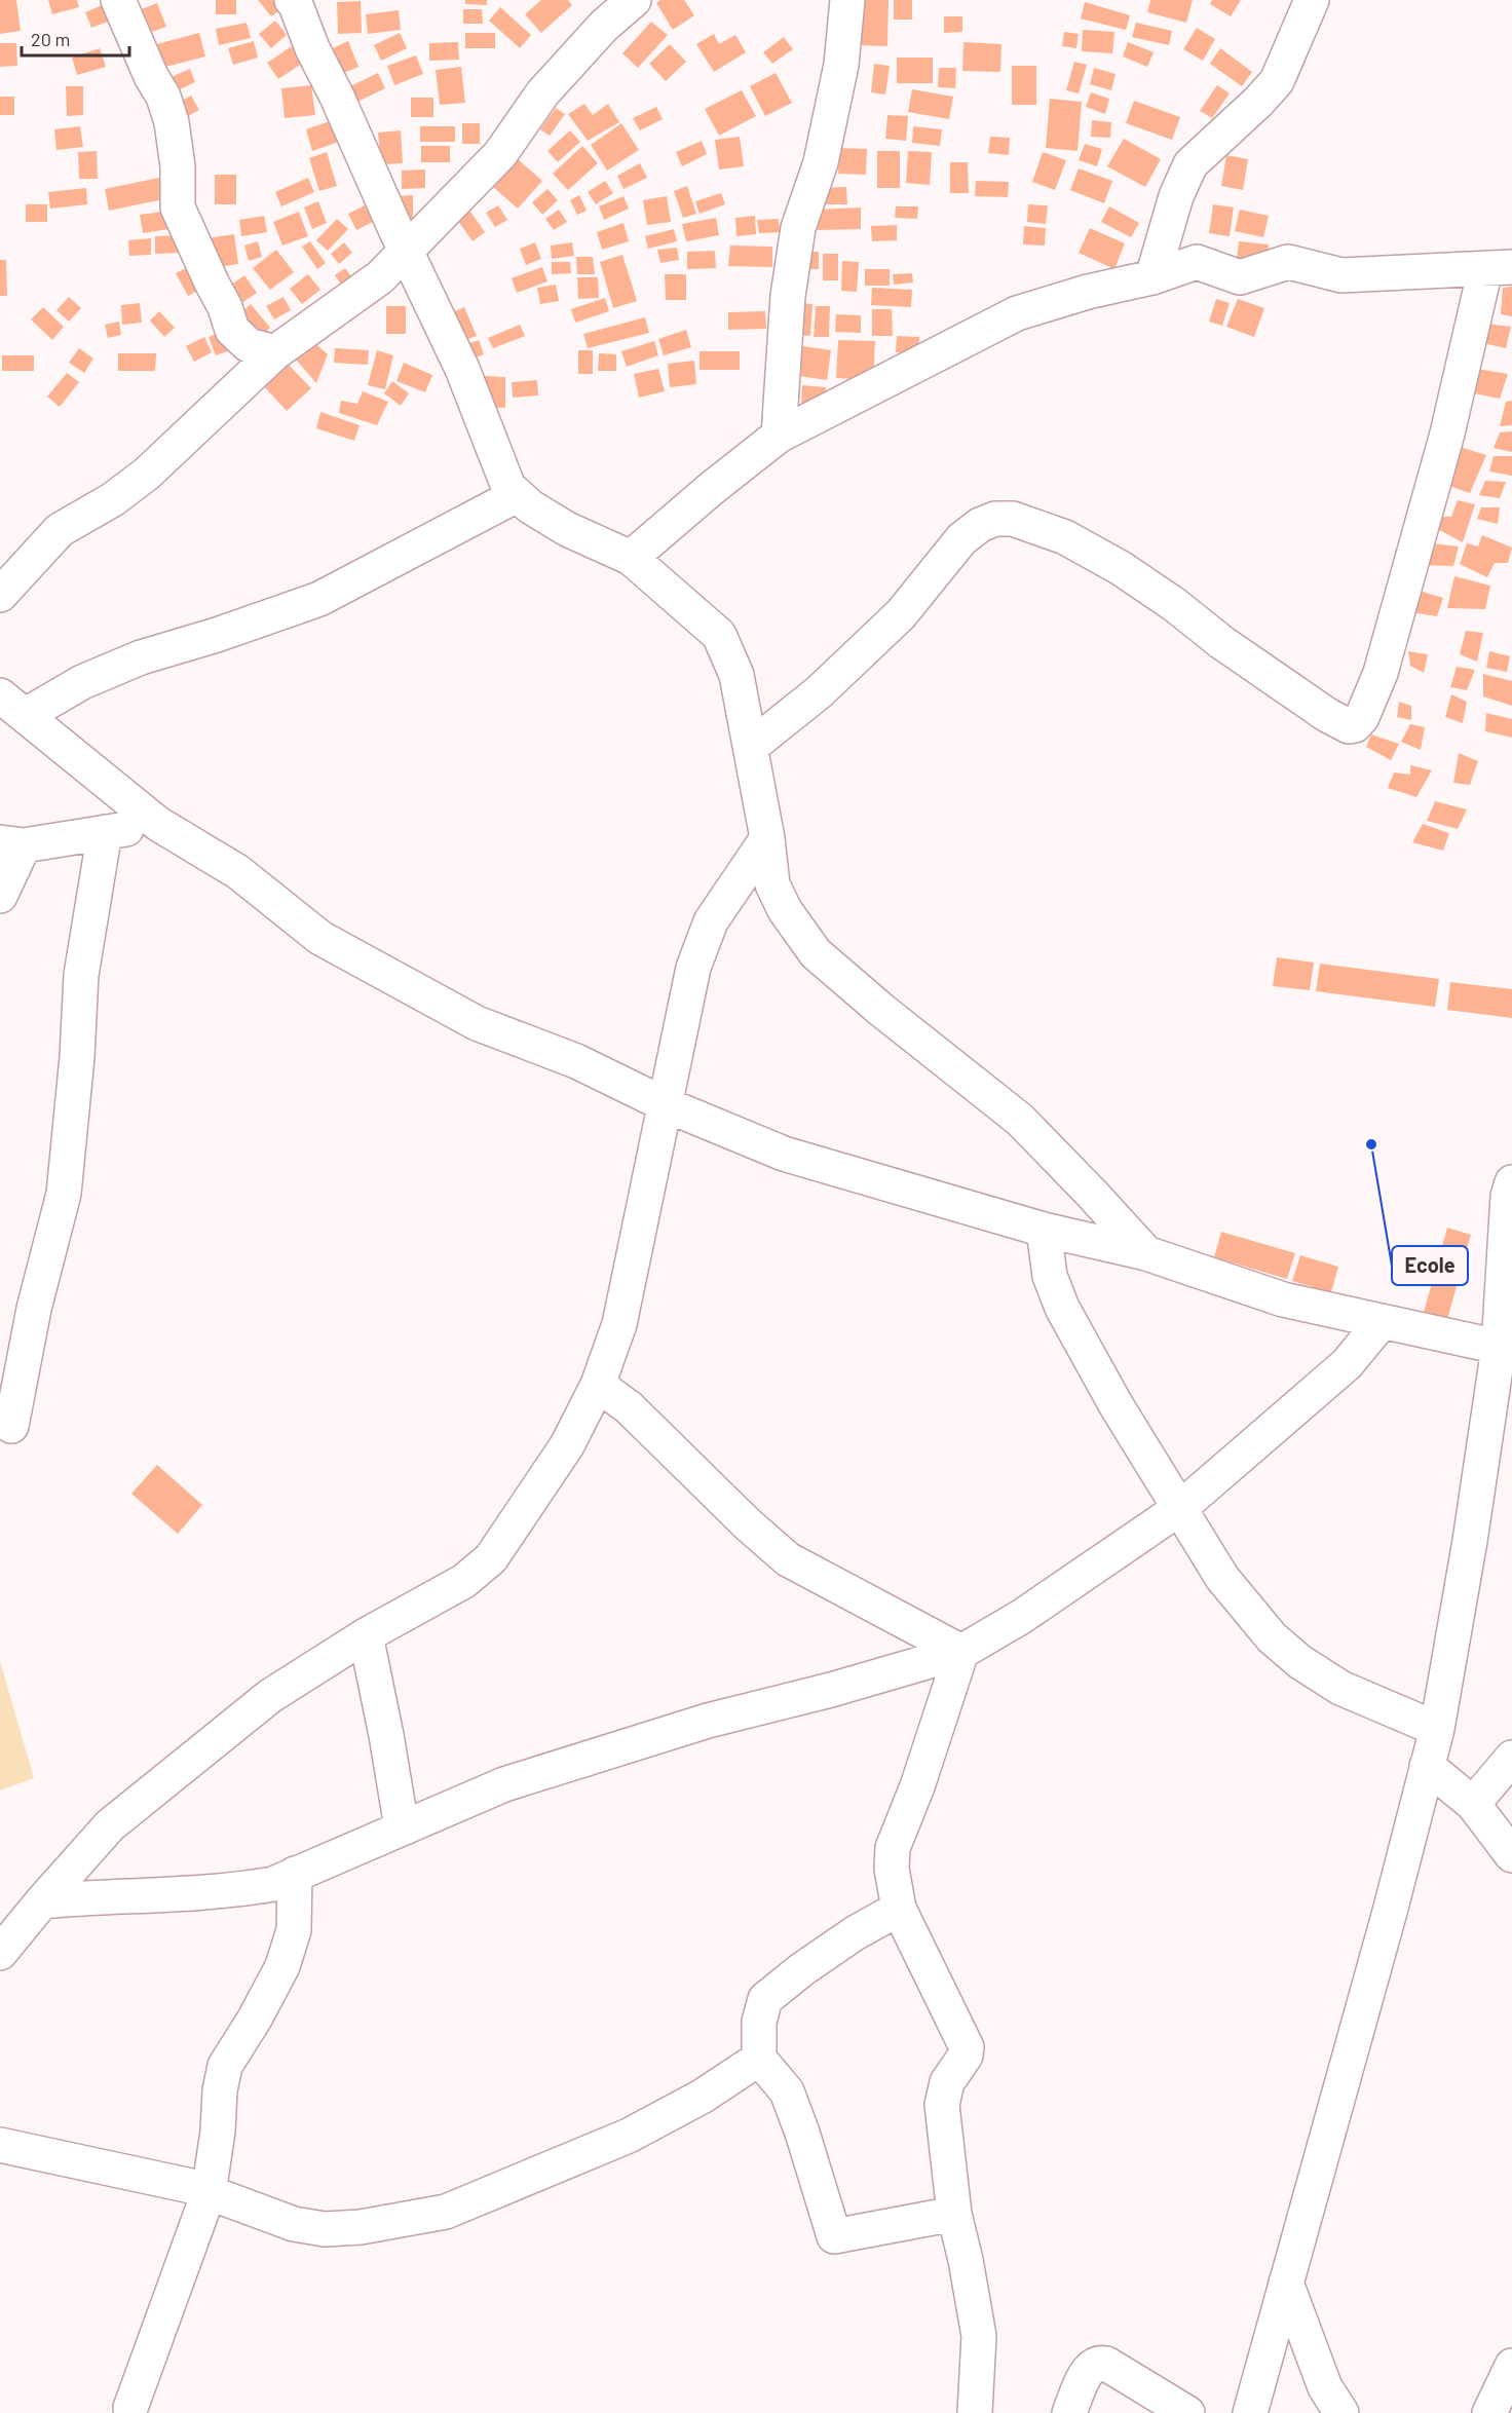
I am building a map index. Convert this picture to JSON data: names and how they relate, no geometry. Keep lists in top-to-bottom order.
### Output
{
  "places": ["Ecole"],
  "scale_bar": "20 m"
}
